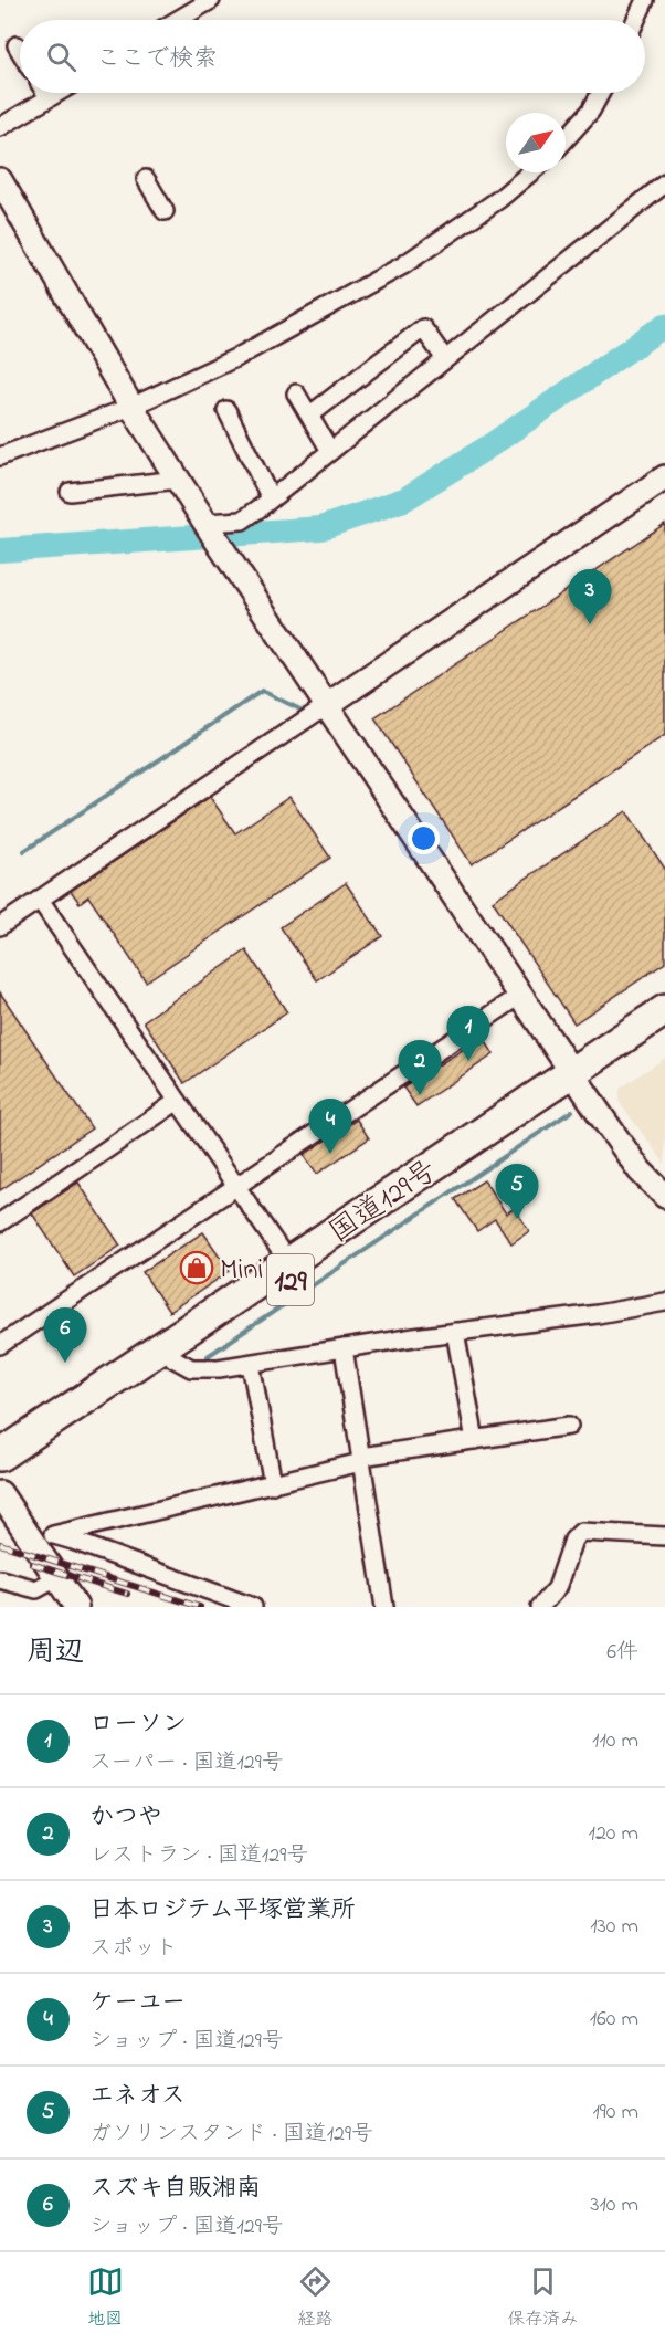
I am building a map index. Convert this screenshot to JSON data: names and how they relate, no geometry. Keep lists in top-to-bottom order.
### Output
{
  "streets": {
    "highway": ["国道129号", "129"]
  },
  "places": {
    "shop": ["Mini"]
  },
  "north": "top right",
  "page": {
    "search": "ここで検索",
    "pins": [
      "3",
      "1",
      "2",
      "4",
      "5",
      "6"
    ],
    "heading": ["周辺", "6件"],
    "list": [
      {
        "mark": "1",
        "name": "ローソン",
        "note": "スーパー · 国道129号",
        "value": "110 m"
      },
      {
        "mark": "2",
        "name": "かつや",
        "note": "レストラン · 国道129号",
        "value": "120 m"
      },
      {
        "mark": "3",
        "name": "日本ロジテム平塚営業所",
        "note": "スポット",
        "value": "130 m"
      },
      {
        "mark": "4",
        "name": "ケーユー",
        "note": "ショップ · 国道129号",
        "value": "160 m"
      },
      {
        "mark": "5",
        "name": "エネオス",
        "note": "ガソリンスタンド · 国道129号",
        "value": "190 m"
      },
      {
        "mark": "6",
        "name": "スズキ自販湘南",
        "note": "ショップ · 国道129号",
        "value": "310 m"
      }
    ],
    "nav": ["地図", "経路", "保存済み"]
  }
}
